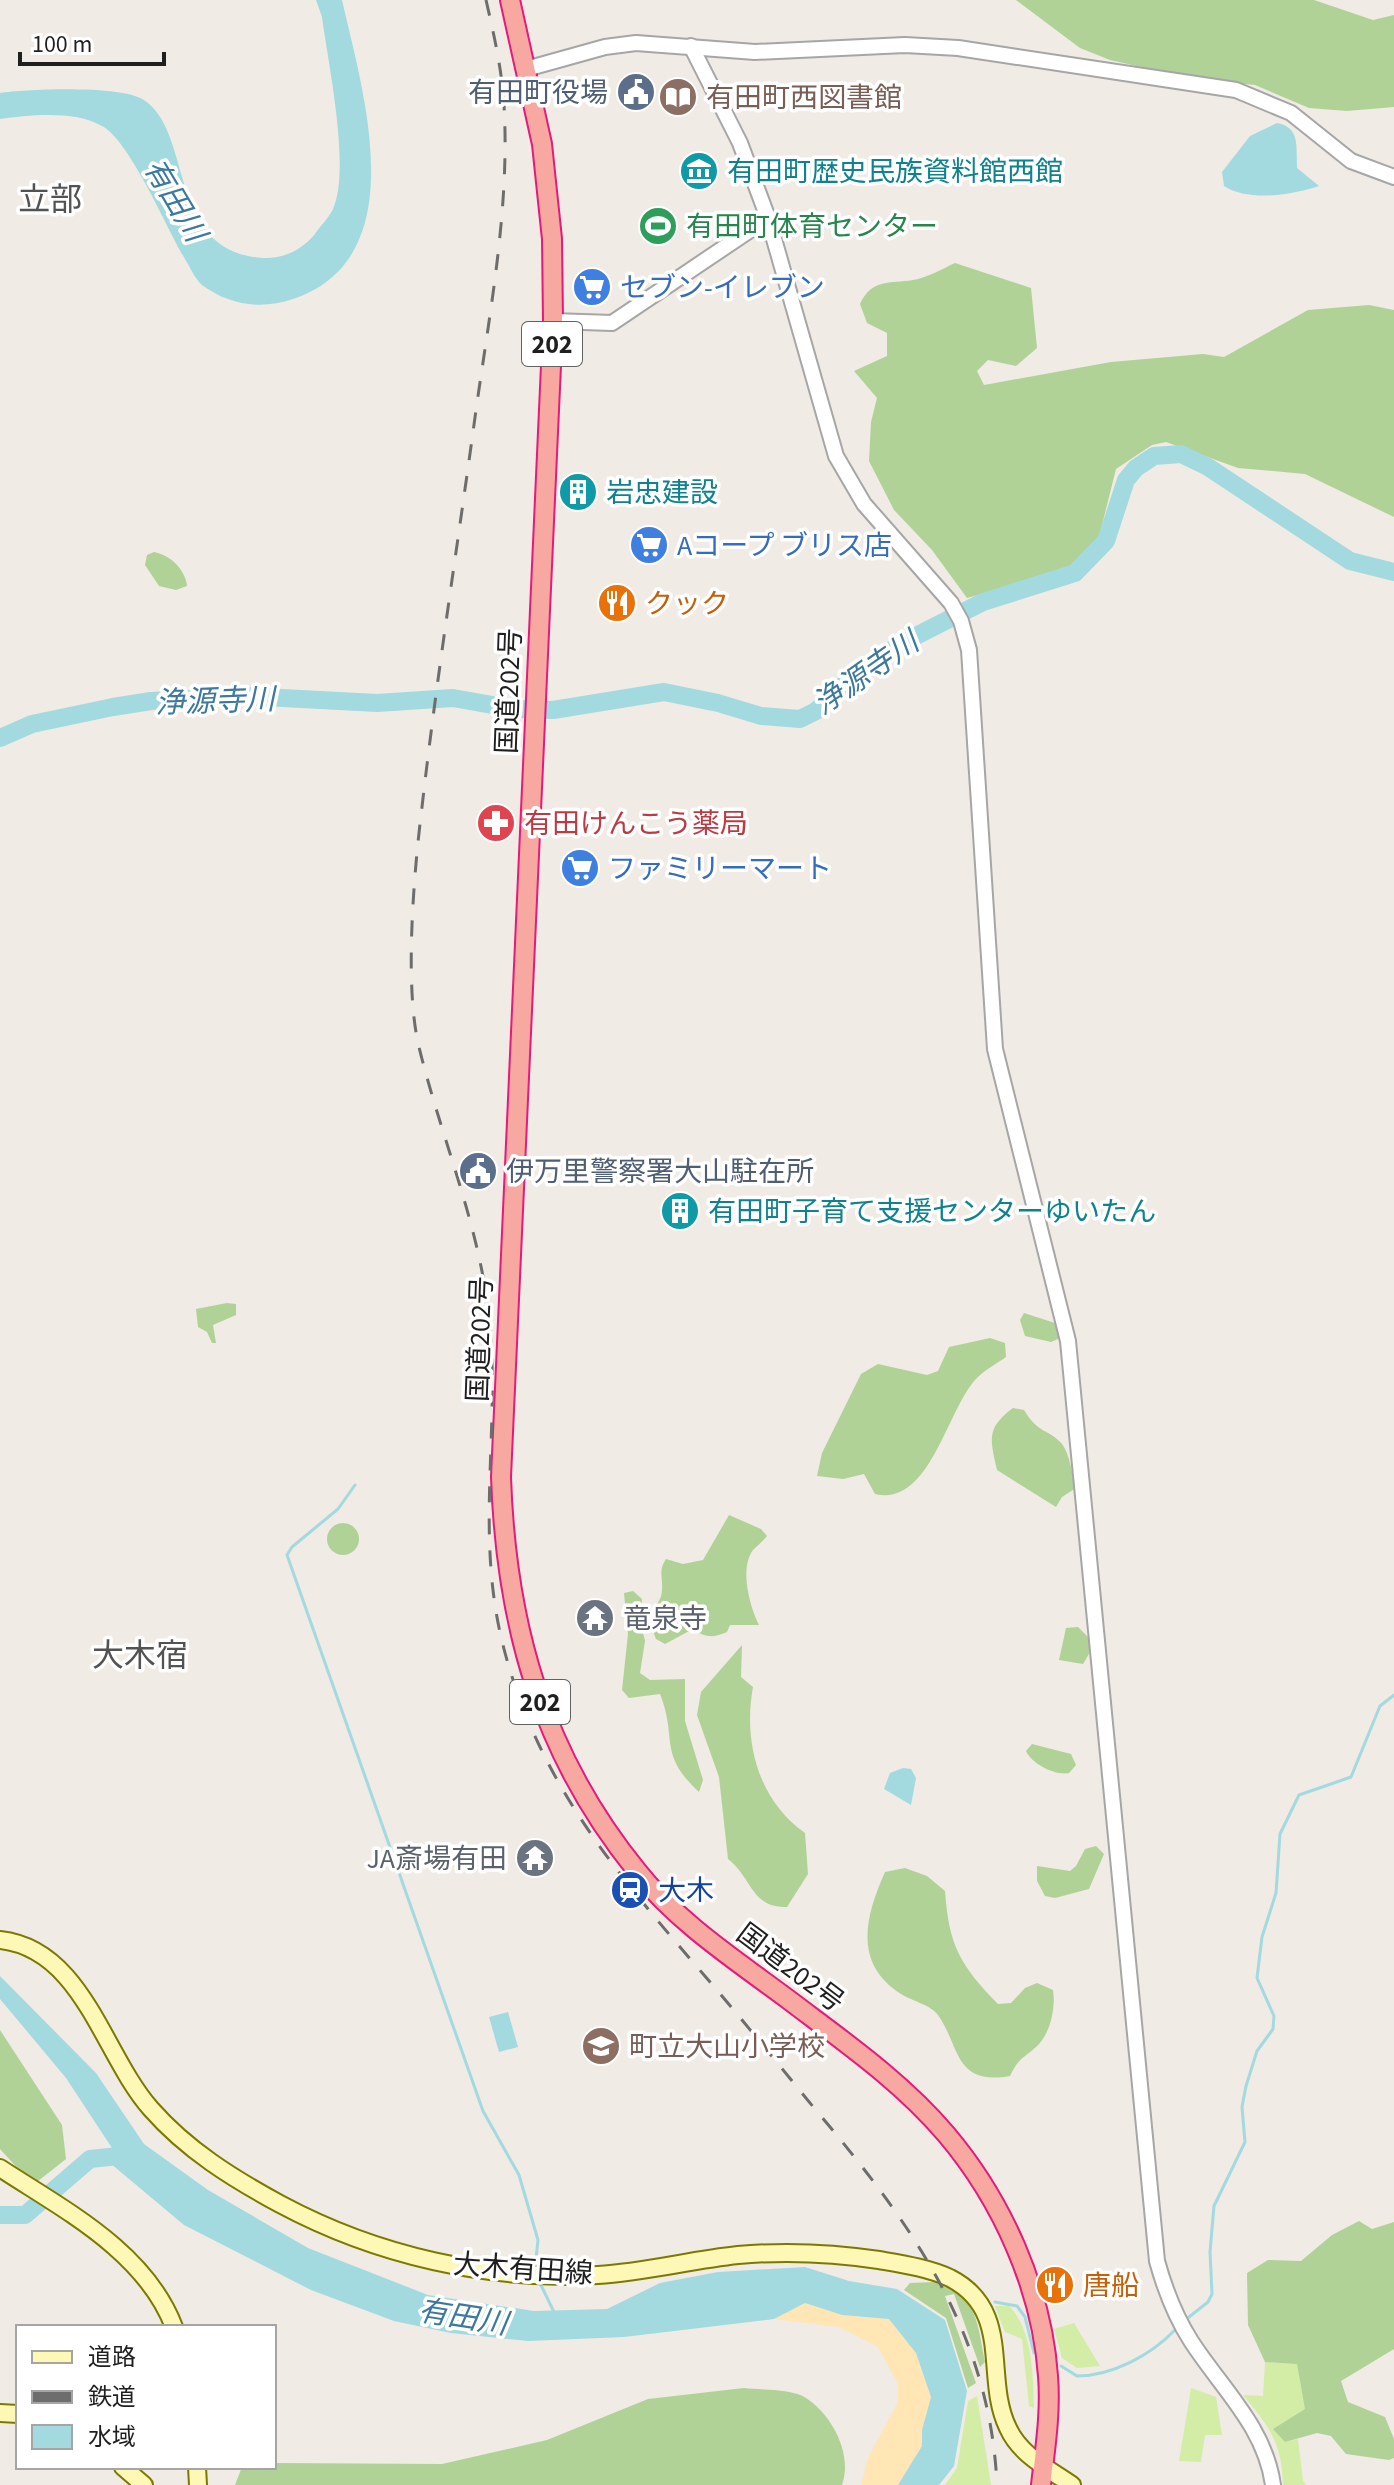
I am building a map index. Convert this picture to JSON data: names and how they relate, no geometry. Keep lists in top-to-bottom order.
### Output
{
  "streets": {
    "highway": ["202", "国道202号"],
    "main road": ["大木有田線"]
  },
  "crossings": [
    ["国道202号", "大木有田線"]
  ],
  "districts": ["立部", "大木宿"],
  "water": ["有田川", "浄源寺川"],
  "places": {
    "public building": ["有田町役場", "伊万里警察署大山駐在所"],
    "library": ["有田町西図書館"],
    "museum": ["有田町歴史民族資料館西館"],
    "sports": ["有田町体育センター"],
    "supermarket": ["セブン-イレブン", "Aコープ ブリス店", "ファミリーマート"],
    "building": ["岩忠建設", "有田町子育て支援センターゆいたん"],
    "restaurant": ["クック", "唐船"],
    "pharmacy": ["有田けんこう薬局"],
    "temple": ["竜泉寺", "JA斎場有田"],
    "station": ["大木"],
    "school or university": ["町立大山小学校"]
  },
  "legend": ["道路", "鉄道", "水域"],
  "scale_bar": "100 m"
}
